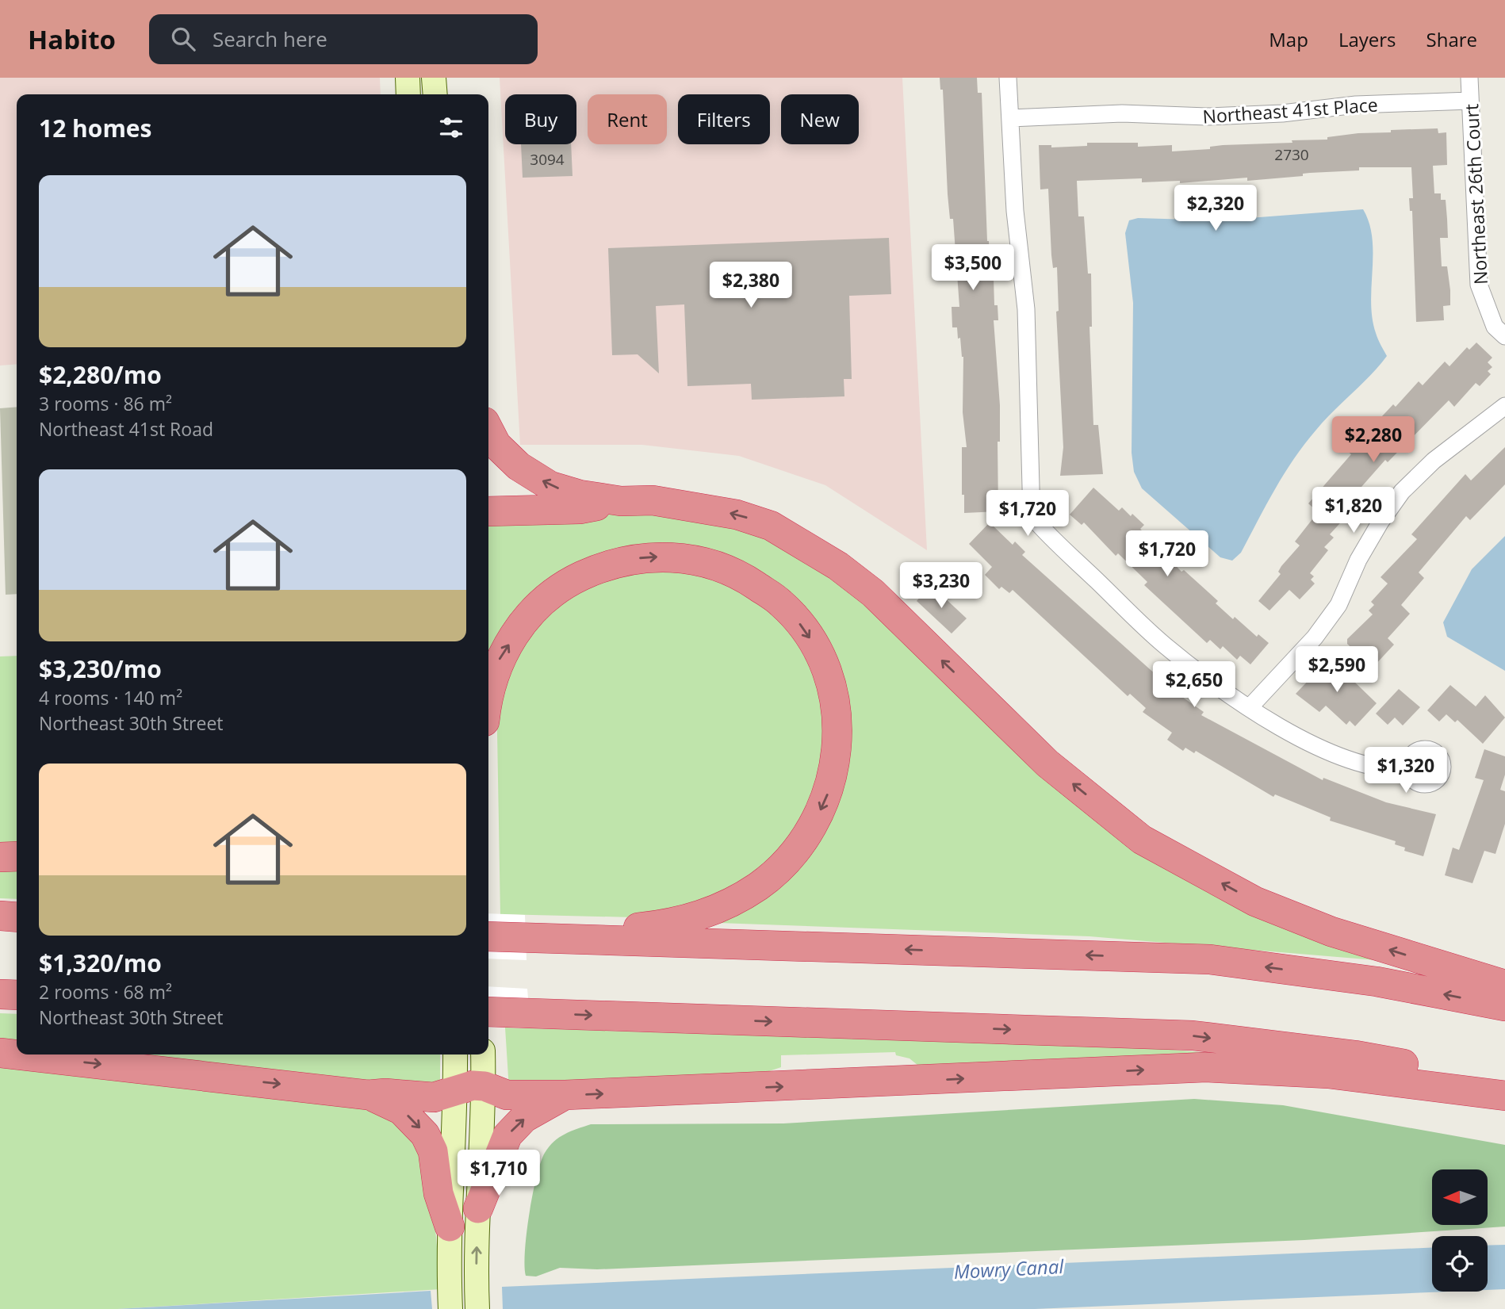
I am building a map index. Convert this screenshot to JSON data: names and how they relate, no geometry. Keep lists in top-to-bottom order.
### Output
{
  "streets": {
    "street": ["Northeast 41st Place", "Northeast 26th Court"]
  },
  "crossings": [
    ["Northeast 41st Place", "Northeast 26th Court"]
  ],
  "water": ["Mowry Canal"],
  "house_numbers": ["2730", "3094"],
  "north": "left",
  "page": {
    "header": "Habito",
    "search": "Search here",
    "nav": ["Map", "Layers", "Share"],
    "chip": [
      "Buy",
      "Rent",
      "Filters",
      "New"
    ],
    "heading": "12 homes",
    "list": [
      {
        "name": "$2,280/mo",
        "note": "3 rooms · 86 m² · Northeast 41st Road"
      },
      {
        "name": "$3,230/mo",
        "note": "4 rooms · 140 m² · Northeast 30th Street"
      },
      {
        "name": "$1,320/mo",
        "note": "2 rooms · 68 m² · Northeast 30th Street"
      }
    ],
    "price": [
      "$2,320",
      "$3,500",
      "$2,380",
      "$2,280",
      "$1,820",
      "$1,720",
      "$1,720",
      "$3,230",
      "$2,590",
      "$2,650",
      "$1,320",
      "$1,710"
    ]
  }
}
